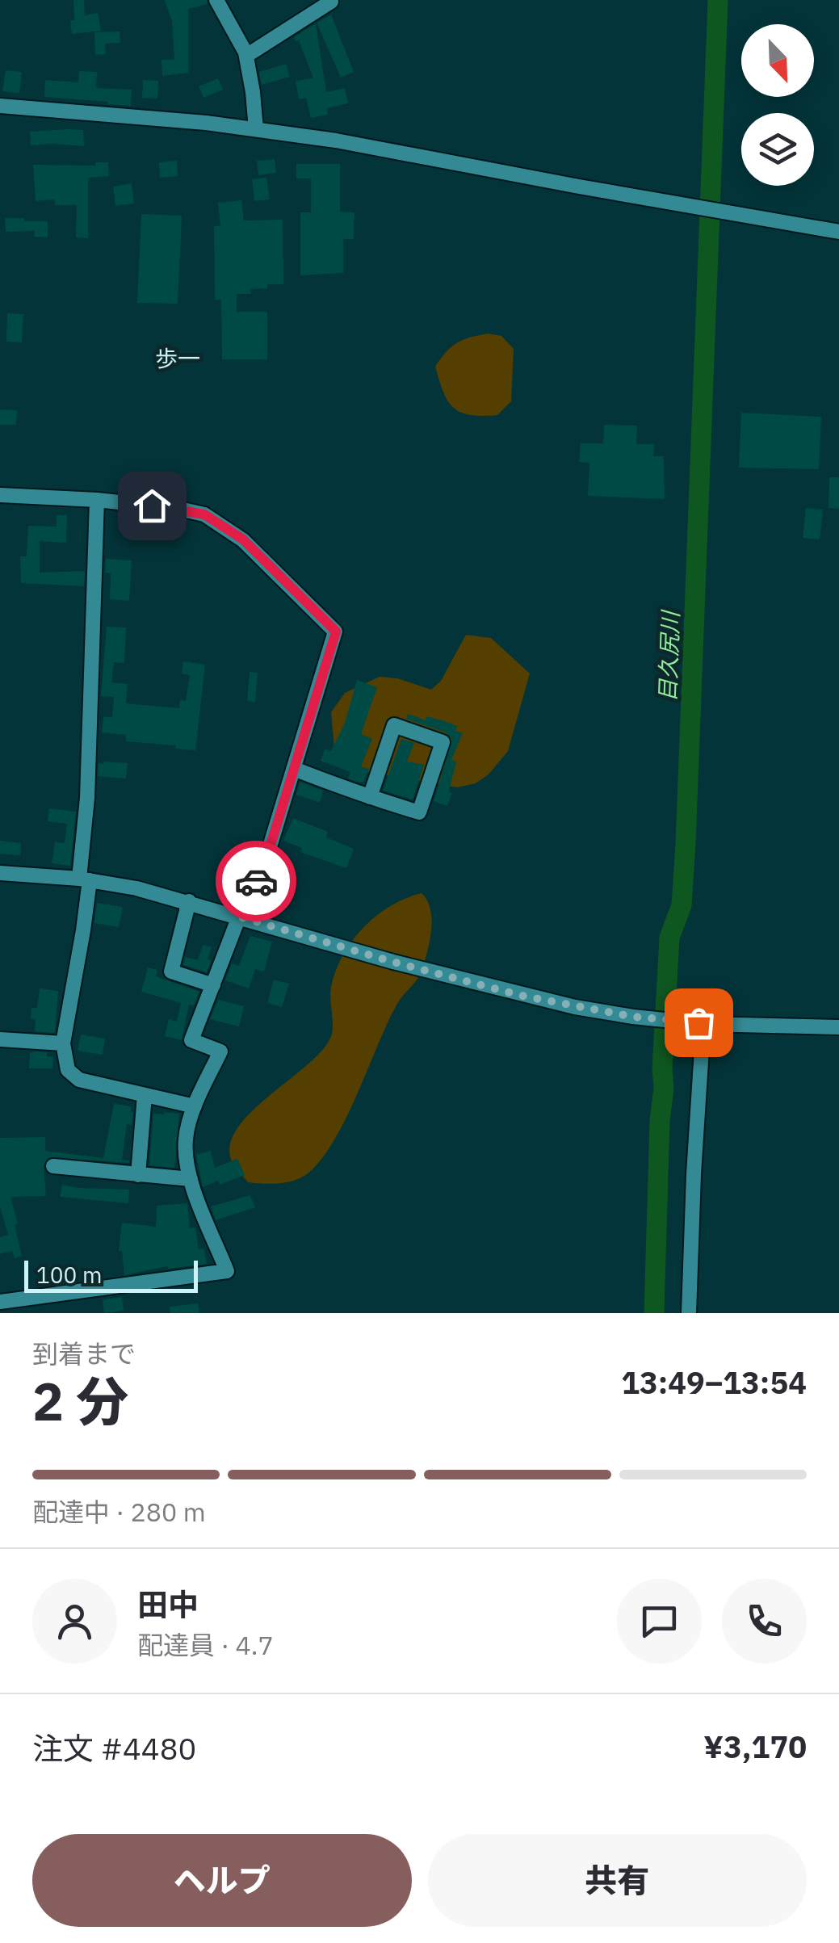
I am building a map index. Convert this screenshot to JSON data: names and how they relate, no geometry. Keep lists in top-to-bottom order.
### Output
{
  "districts": ["歩一"],
  "water": ["目久尻川"],
  "scale_bar": "100 m",
  "north": "bottom right",
  "page": {
    "scale": "100 m",
    "heading": ["2 分", "到着まで", "13:49–13:54"],
    "panel": [
      "田中",
      "配達員 · 4.7",
      "注文 #4480",
      "¥3,170"
    ],
    "bar": "配達中 · 280 m",
    "buttons": ["ヘルプ", "共有"]
  }
}
